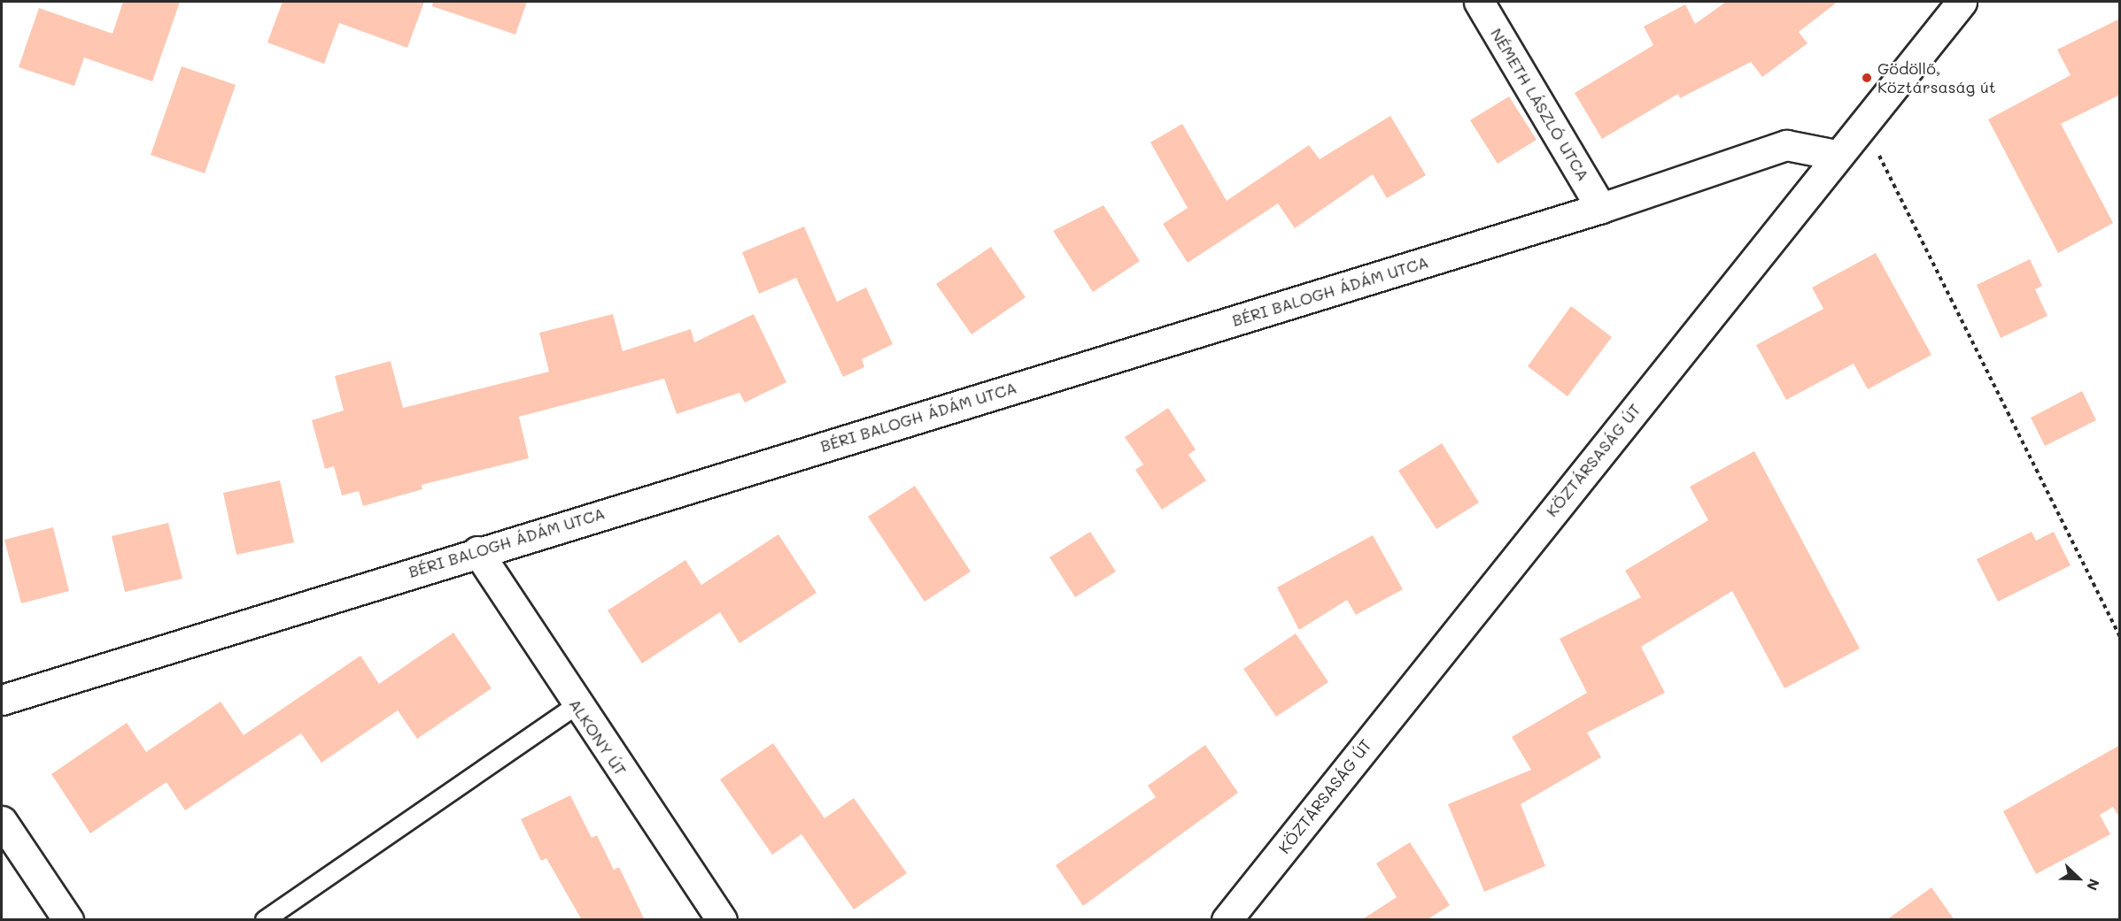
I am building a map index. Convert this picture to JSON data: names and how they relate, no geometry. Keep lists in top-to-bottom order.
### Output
{
  "streets": {
    "street": [
      "NÉMETH LÁSZLÓ UTCA",
      "BÉRI BALOGH ÁDÁM UTCA",
      "KÖZTÁRSASÁG ÚT",
      "ALKONY ÚT"
    ]
  },
  "crossings": [
    ["NÉMETH LÁSZLÓ UTCA", "BÉRI BALOGH ÁDÁM UTCA"],
    ["BÉRI BALOGH ÁDÁM UTCA", "KÖZTÁRSASÁG ÚT"],
    ["BÉRI BALOGH ÁDÁM UTCA", "ALKONY ÚT"]
  ],
  "places": ["Gödöllő, Köztársaság út"],
  "north": "bottom right"
}
